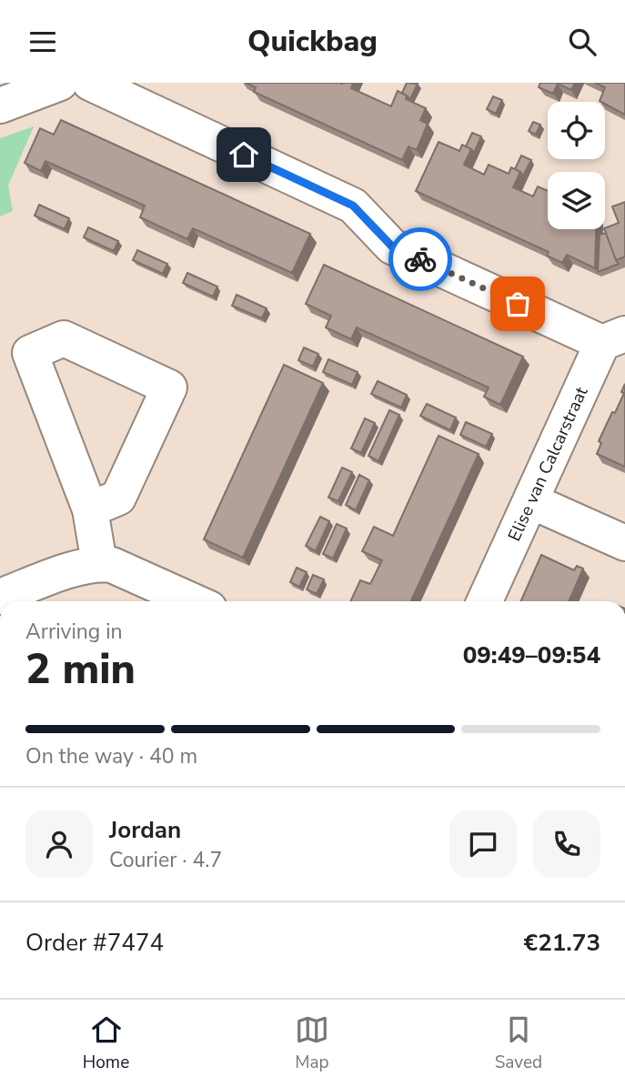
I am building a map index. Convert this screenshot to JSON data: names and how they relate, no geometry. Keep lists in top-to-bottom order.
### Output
{
  "streets": {
    "street": ["Elise van Calcarstraat"]
  },
  "page": {
    "header": "Quickbag",
    "heading": ["2 min", "Arriving in", "09:49–09:54"],
    "panel": [
      "Jordan",
      "Courier · 4.7",
      "Order #7474",
      "€21.73"
    ],
    "bar": "On the way · 40 m",
    "tabs": ["Home", "Map", "Saved"]
  }
}
